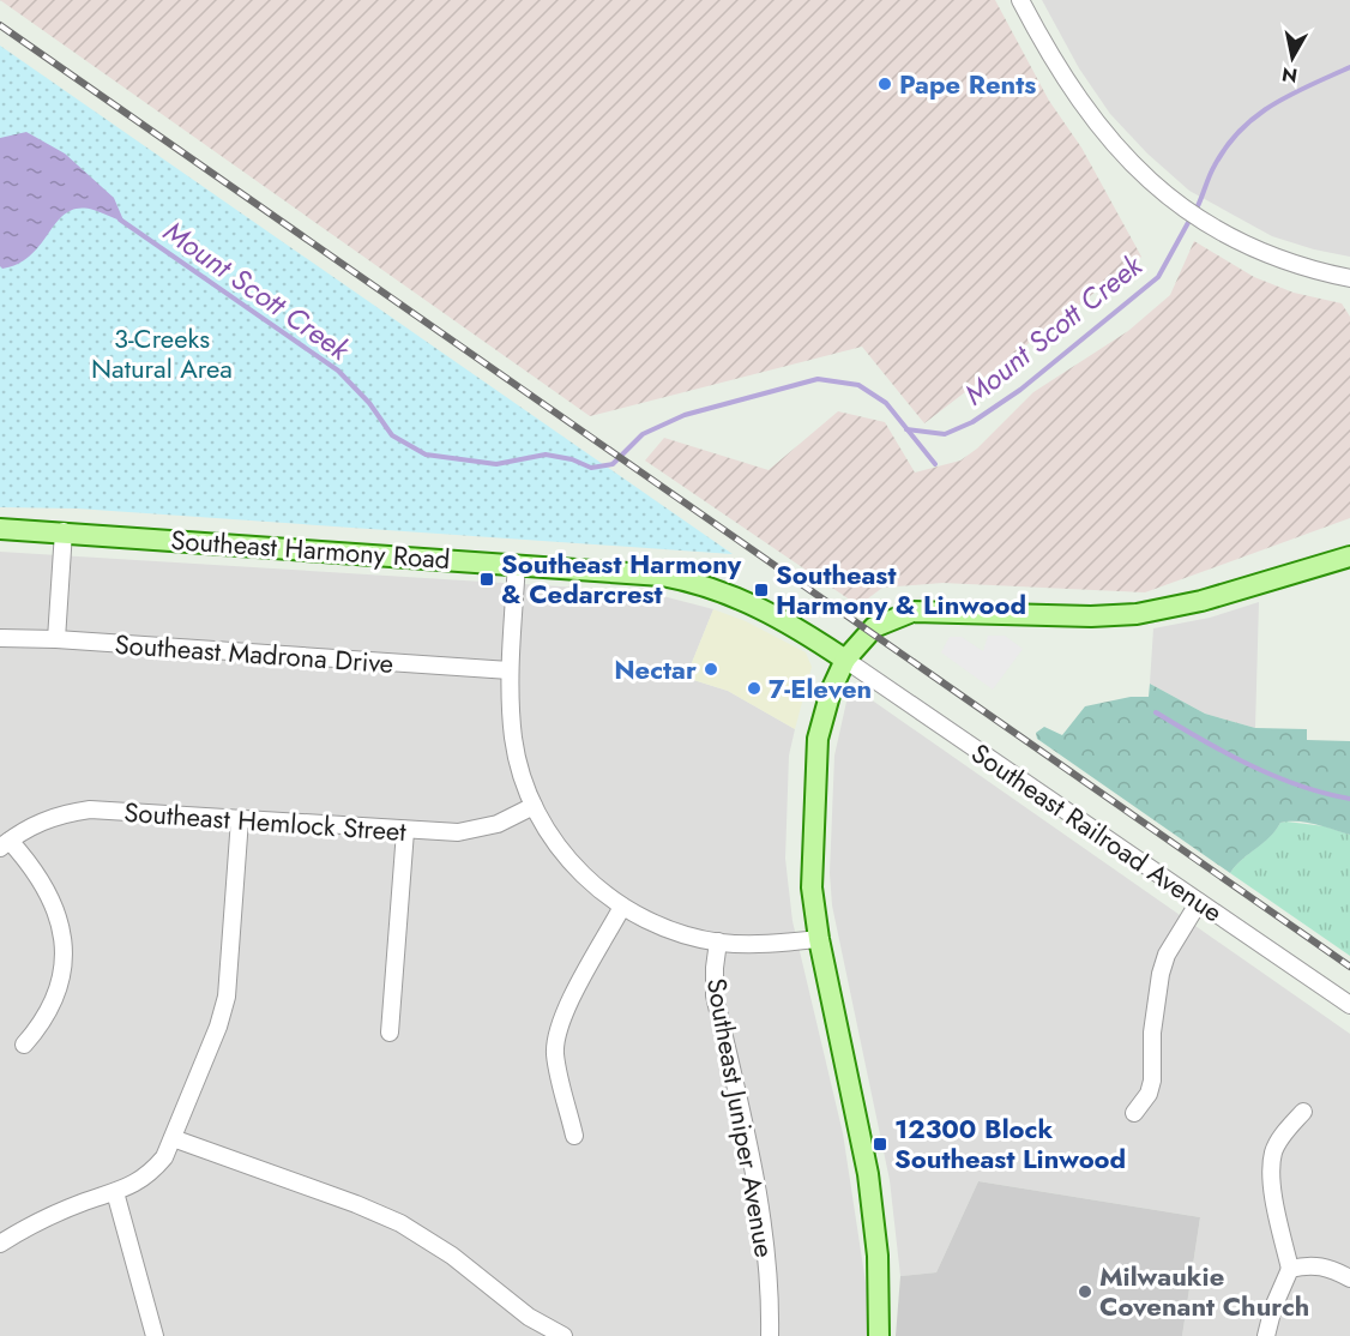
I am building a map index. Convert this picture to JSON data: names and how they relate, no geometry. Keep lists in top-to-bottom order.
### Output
{
  "streets": {
    "main road": ["Southeast Harmony Road"],
    "street": [
      "Southeast Madrona Drive",
      "Southeast Hemlock Street",
      "Southeast Railroad Avenue",
      "Southeast Juniper Avenue"
    ]
  },
  "crossings": [
    ["Southeast Harmony Road", "Southeast Railroad Avenue"]
  ],
  "water": ["Mount Scott Creek"],
  "parks": ["3-Creeks Natural Area"],
  "places": {
    "other": [
      "Pape Rents",
      "Nectar",
      "7-Eleven",
      "Milwaukie Covenant Church"
    ],
    "transit": ["Southeast Harmony & Cedarcrest", "Southeast Harmony & Linwood", "12300 Block Southeast Linwood"]
  },
  "north": "bottom"
}
